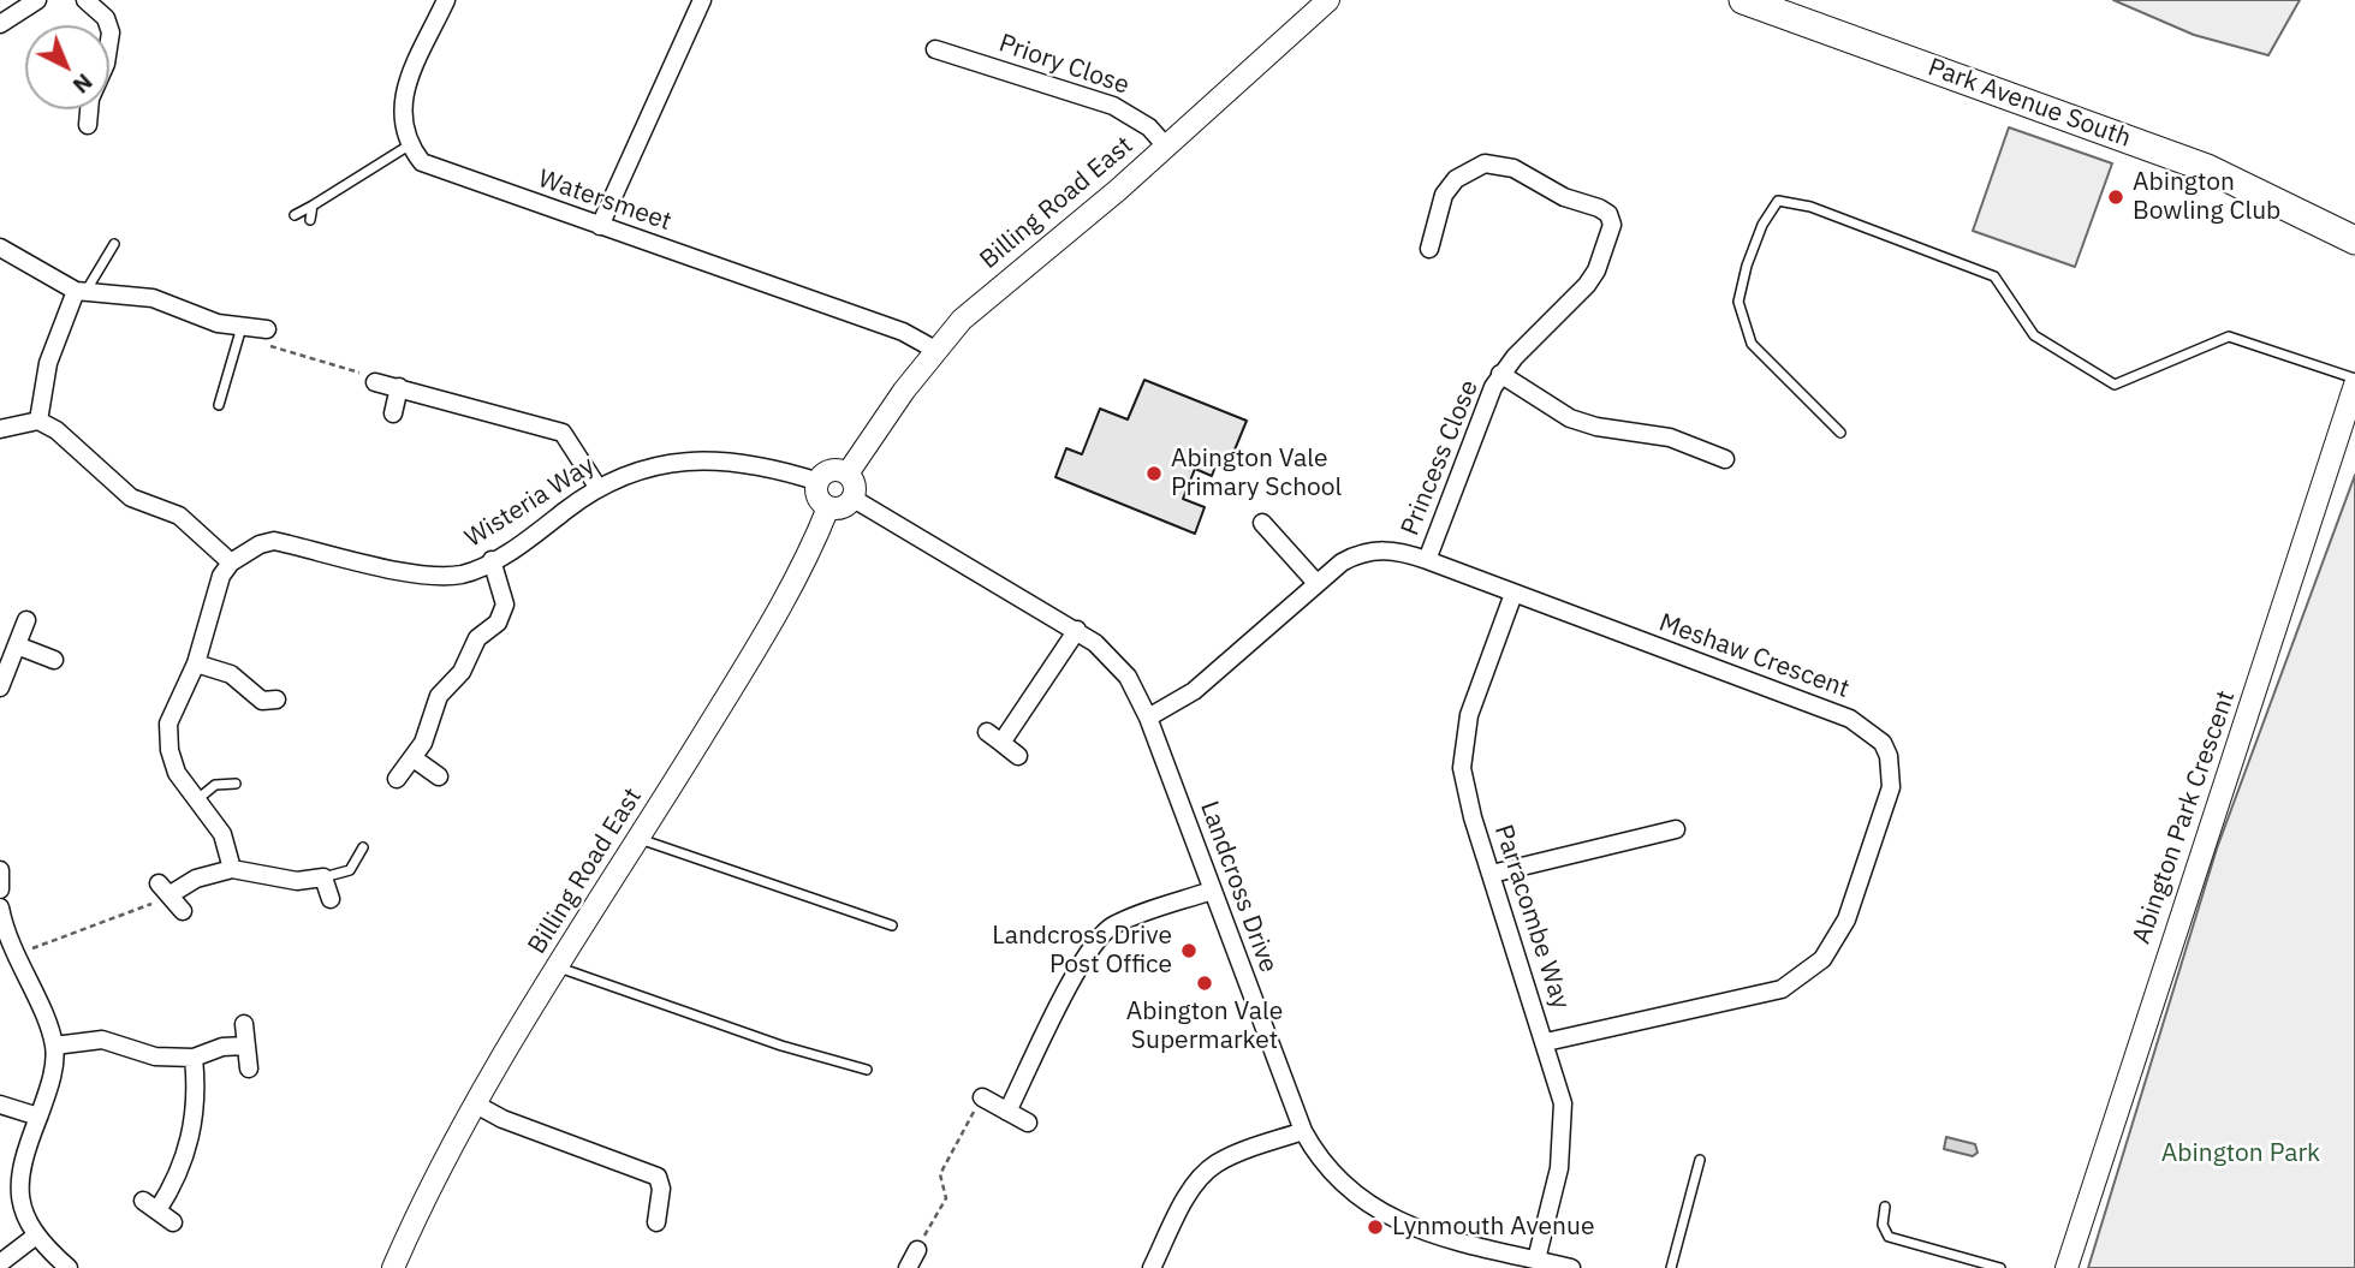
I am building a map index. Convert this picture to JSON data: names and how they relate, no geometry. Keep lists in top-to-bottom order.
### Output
{
  "streets": {
    "main road": ["Park Avenue South"],
    "street": [
      "Priory Close",
      "Watersmeet",
      "Billing Road East",
      "Princess Close",
      "Wisteria Way",
      "Meshaw Crescent",
      "Abington Park Crescent",
      "Landcross Drive",
      "Parracombe Way"
    ]
  },
  "crossings": [
    ["Priory Close", "Billing Road East"],
    ["Watersmeet", "Billing Road East"],
    ["Billing Road East", "Wisteria Way"],
    ["Billing Road East", "Landcross Drive"],
    ["Princess Close", "Meshaw Crescent"],
    ["Wisteria Way", "Landcross Drive"],
    ["Meshaw Crescent", "Landcross Drive"],
    ["Meshaw Crescent", "Parracombe Way"],
    ["Landcross Drive", "Parracombe Way"]
  ],
  "parks": ["Abington Park"],
  "places": [
    "Abington Bowling Club",
    "Abington Vale Primary School",
    "Landcross Drive Post Office",
    "Abington Vale Supermarket",
    "Lynmouth Avenue"
  ],
  "north": "bottom right"
}
